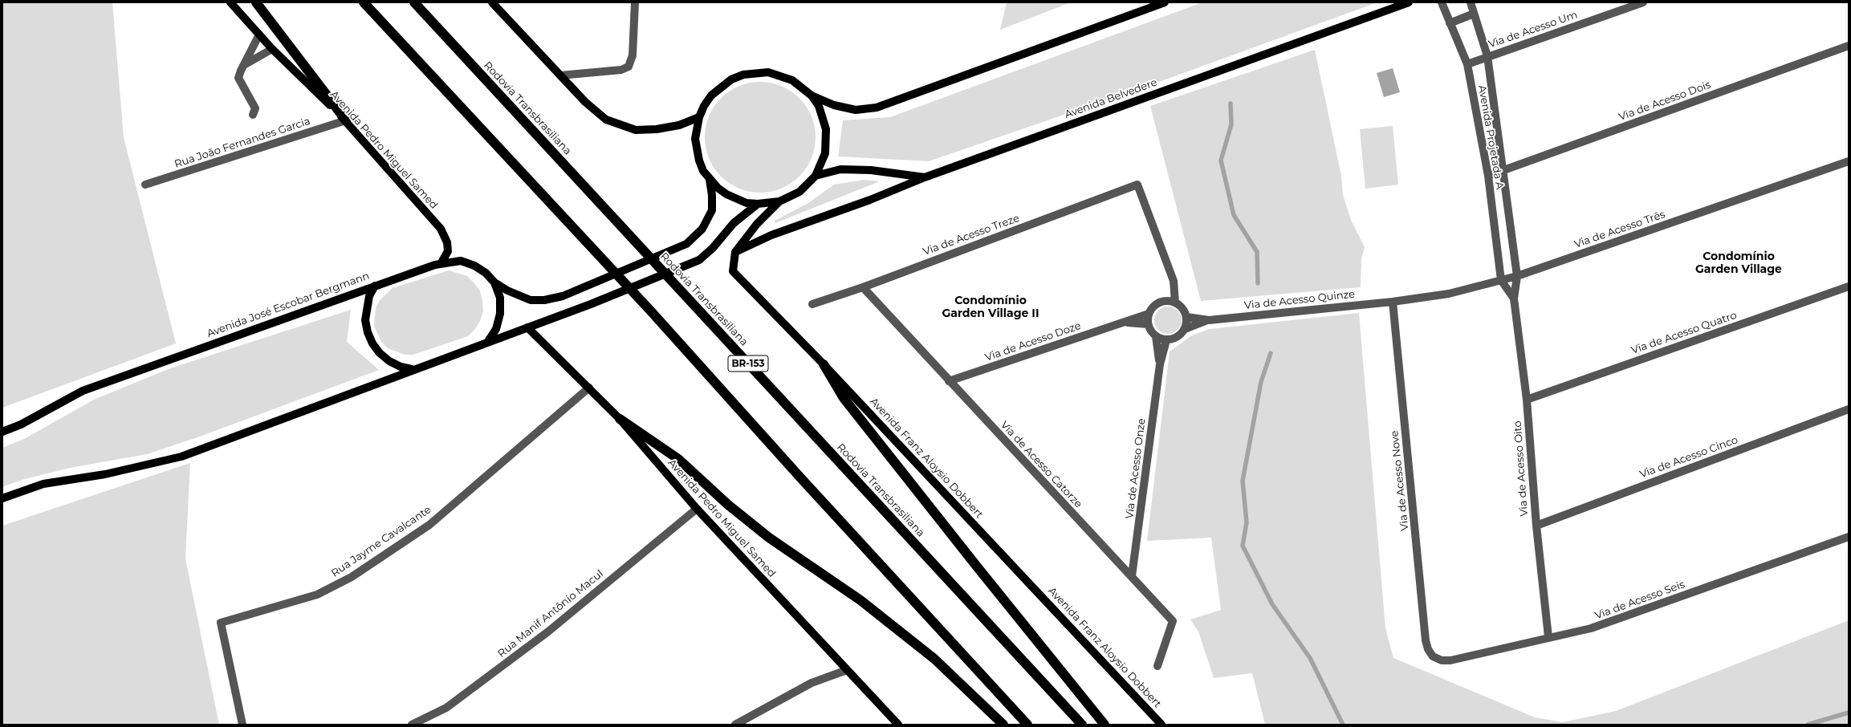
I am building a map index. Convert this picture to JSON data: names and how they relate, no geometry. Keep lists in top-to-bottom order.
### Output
{
  "streets": {
    "highway": ["Rodovia Transbrasiliana", "BR-153"],
    "main road": [
      "Avenida Belvedere",
      "Avenida Pedro Miguel Samed",
      "Avenida José Escobar Bergmann",
      "Avenida Franz Aloysio Dobbert"
    ],
    "street": [
      "Via de Acesso Um",
      "Via de Acesso Dois",
      "Avenida Projetada A",
      "Rua João Fernandes Garcia",
      "Via de Acesso Três",
      "Via de Acesso Treze",
      "Via de Acesso Quinze",
      "Via de Acesso Quatro",
      "Via de Acesso Doze",
      "Via de Acesso Cinco",
      "Via de Acesso Catorze",
      "Via de Acesso Onze",
      "Via de Acesso Oito",
      "Via de Acesso Nove",
      "Rua Jayme Cavalcante",
      "Via de Acesso Seis",
      "Rua Manif Antônio Macul"
    ]
  },
  "crossings": [
    ["Via de Acesso Um", "Avenida Projetada A"],
    ["Via de Acesso Dois", "Avenida Projetada A"],
    ["Avenida Projetada A", "Via de Acesso Três"],
    ["Avenida Projetada A", "Via de Acesso Oito"],
    ["Rua João Fernandes Garcia", "Avenida Pedro Miguel Samed"],
    ["Avenida Pedro Miguel Samed", "Avenida José Escobar Bergmann"],
    ["Avenida Pedro Miguel Samed", "Rua Jayme Cavalcante"],
    ["Avenida Pedro Miguel Samed", "Rua Manif Antônio Macul"],
    ["Via de Acesso Três", "Via de Acesso Quinze"],
    ["Via de Acesso Três", "Via de Acesso Oito"],
    ["Via de Acesso Três", "Via de Acesso Nove"],
    ["Via de Acesso Treze", "Via de Acesso Catorze"],
    ["Via de Acesso Quinze", "Via de Acesso Doze"],
    ["Via de Acesso Quinze", "Via de Acesso Onze"],
    ["Via de Acesso Quinze", "Via de Acesso Nove"],
    ["Via de Acesso Quatro", "Via de Acesso Oito"],
    ["Via de Acesso Doze", "Via de Acesso Catorze"],
    ["Via de Acesso Doze", "Via de Acesso Onze"],
    ["Via de Acesso Cinco", "Via de Acesso Oito"],
    ["Via de Acesso Catorze", "Via de Acesso Onze"],
    ["Via de Acesso Oito", "Via de Acesso Seis"],
    ["Via de Acesso Nove", "Via de Acesso Seis"]
  ],
  "districts": ["Condomínio Garden Village", "Condomínio Garden Village II"]
}
